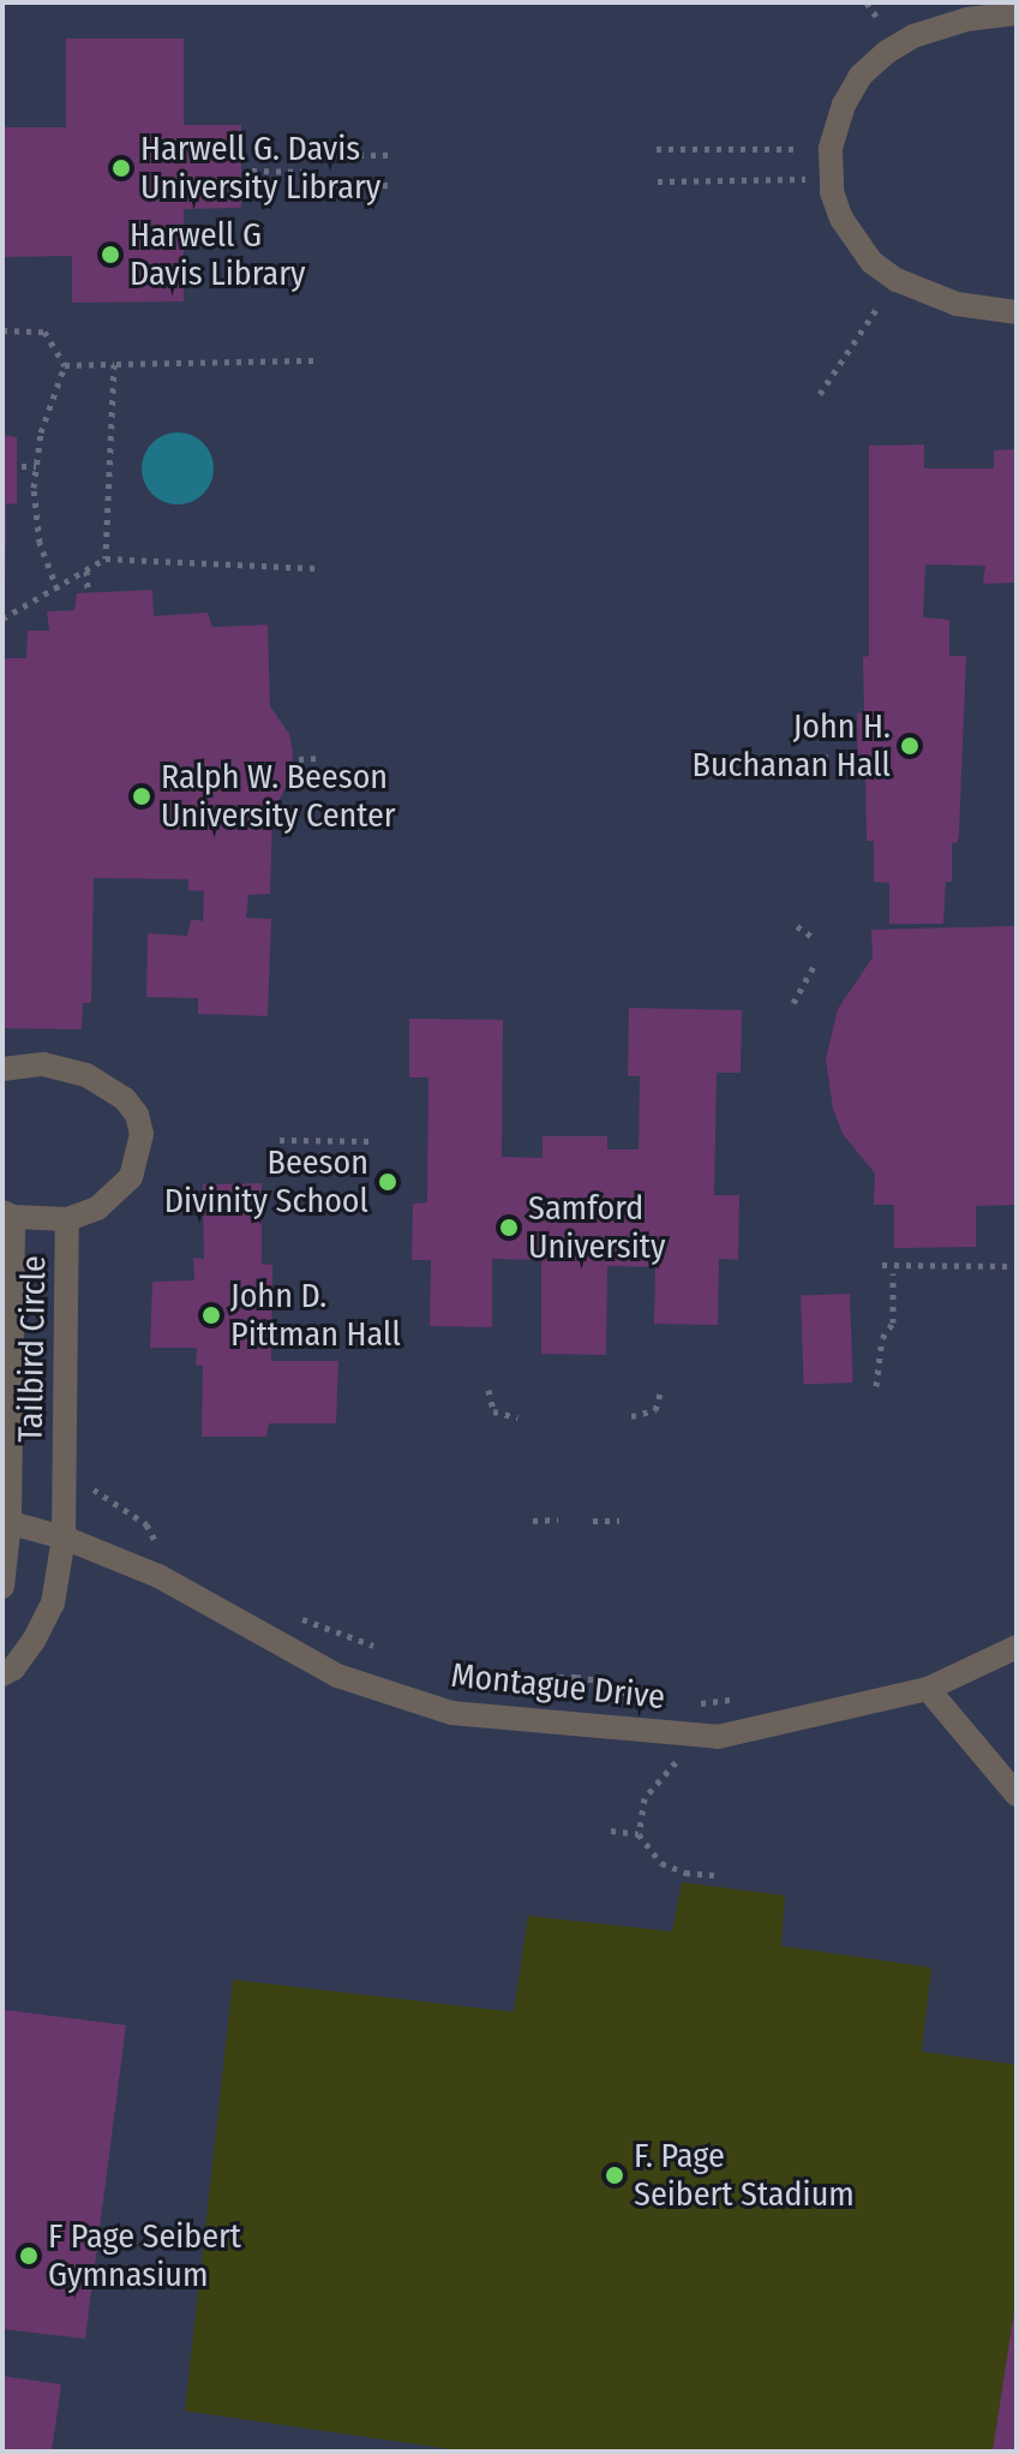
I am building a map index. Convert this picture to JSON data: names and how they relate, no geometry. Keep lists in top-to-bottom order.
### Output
{
  "streets": {
    "street": ["Tailbird Circle", "Montague Drive"]
  },
  "crossings": [
    ["Tailbird Circle", "Montague Drive"]
  ],
  "places": [
    "Harwell G. Davis University Library",
    "Harwell G Davis Library",
    "John H. Buchanan Hall",
    "Ralph W. Beeson University Center",
    "Beeson Divinity School",
    "Samford University",
    "John D. Pittman Hall",
    "F. Page Seibert Stadium",
    "F Page Seibert Gymnasium"
  ]
}
